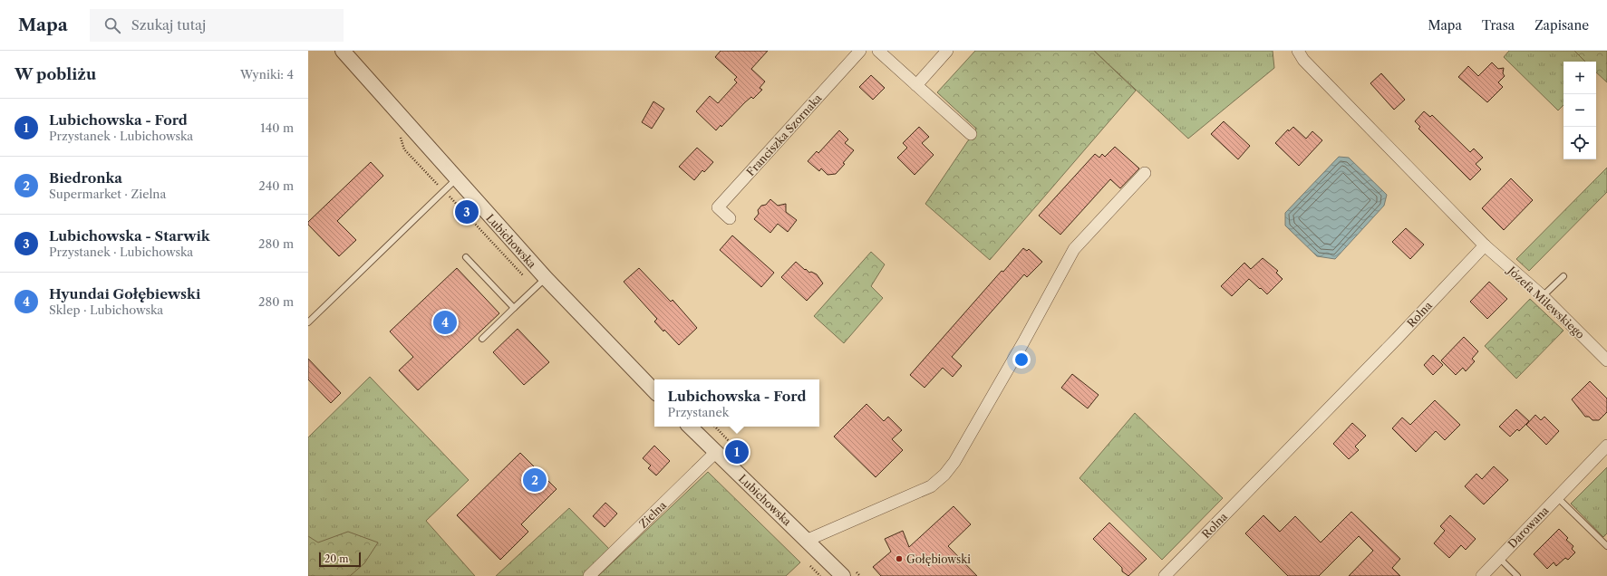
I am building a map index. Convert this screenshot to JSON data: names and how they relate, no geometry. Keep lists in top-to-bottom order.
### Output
{
  "streets": {
    "street": [
      "Franciszka Szornaka",
      "Lubichowska",
      "Józefa Milewskiego",
      "Rolna",
      "Zielna",
      "Darowana"
    ]
  },
  "crossings": [
    ["Lubichowska", "Zielna"],
    ["Józefa Milewskiego", "Rolna"]
  ],
  "places": ["Gołębiowski"],
  "scale_bar": "20 m",
  "page": {
    "header": "Mapa",
    "search": "Szukaj tutaj",
    "nav": ["Mapa", "Trasa", "Zapisane"],
    "heading": ["W pobliżu", "Wyniki: 4"],
    "map_buttons": ["+", "−"],
    "list": [
      {
        "mark": "1",
        "name": "Lubichowska - Ford",
        "note": "Przystanek · Lubichowska",
        "value": "140 m"
      },
      {
        "mark": "2",
        "name": "Biedronka",
        "note": "Supermarket · Zielna",
        "value": "240 m"
      },
      {
        "mark": "3",
        "name": "Lubichowska - Starwik",
        "note": "Przystanek · Lubichowska",
        "value": "280 m"
      },
      {
        "mark": "4",
        "name": "Hyundai Gołębiewski",
        "note": "Sklep · Lubichowska",
        "value": "280 m"
      }
    ],
    "pins": [
      "3",
      "4",
      "1",
      "2"
    ],
    "popup": ["Lubichowska - Ford", "Przystanek"],
    "scale": "20 m"
  }
}
